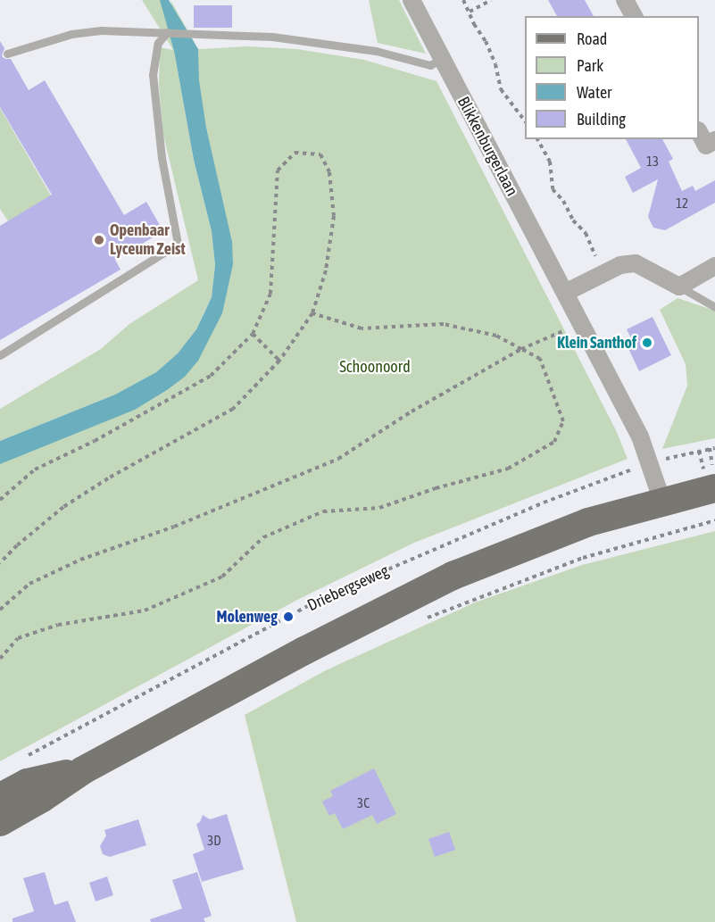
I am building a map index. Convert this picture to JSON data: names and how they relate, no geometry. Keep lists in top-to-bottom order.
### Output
{
  "streets": {
    "street": ["Blikkenburgerlaan"],
    "path": ["Driebergseweg"]
  },
  "crossings": [
    ["Blikkenburgerlaan", "Driebergseweg"]
  ],
  "parks": ["Schoonoord"],
  "places": ["Openbaar Lyceum Zeist", "Klein Santhof", "Molenweg"],
  "house_numbers": [
    "13",
    "12",
    "3C",
    "3D"
  ],
  "legend": [
    "Road",
    "Park",
    "Water",
    "Building"
  ]
}
